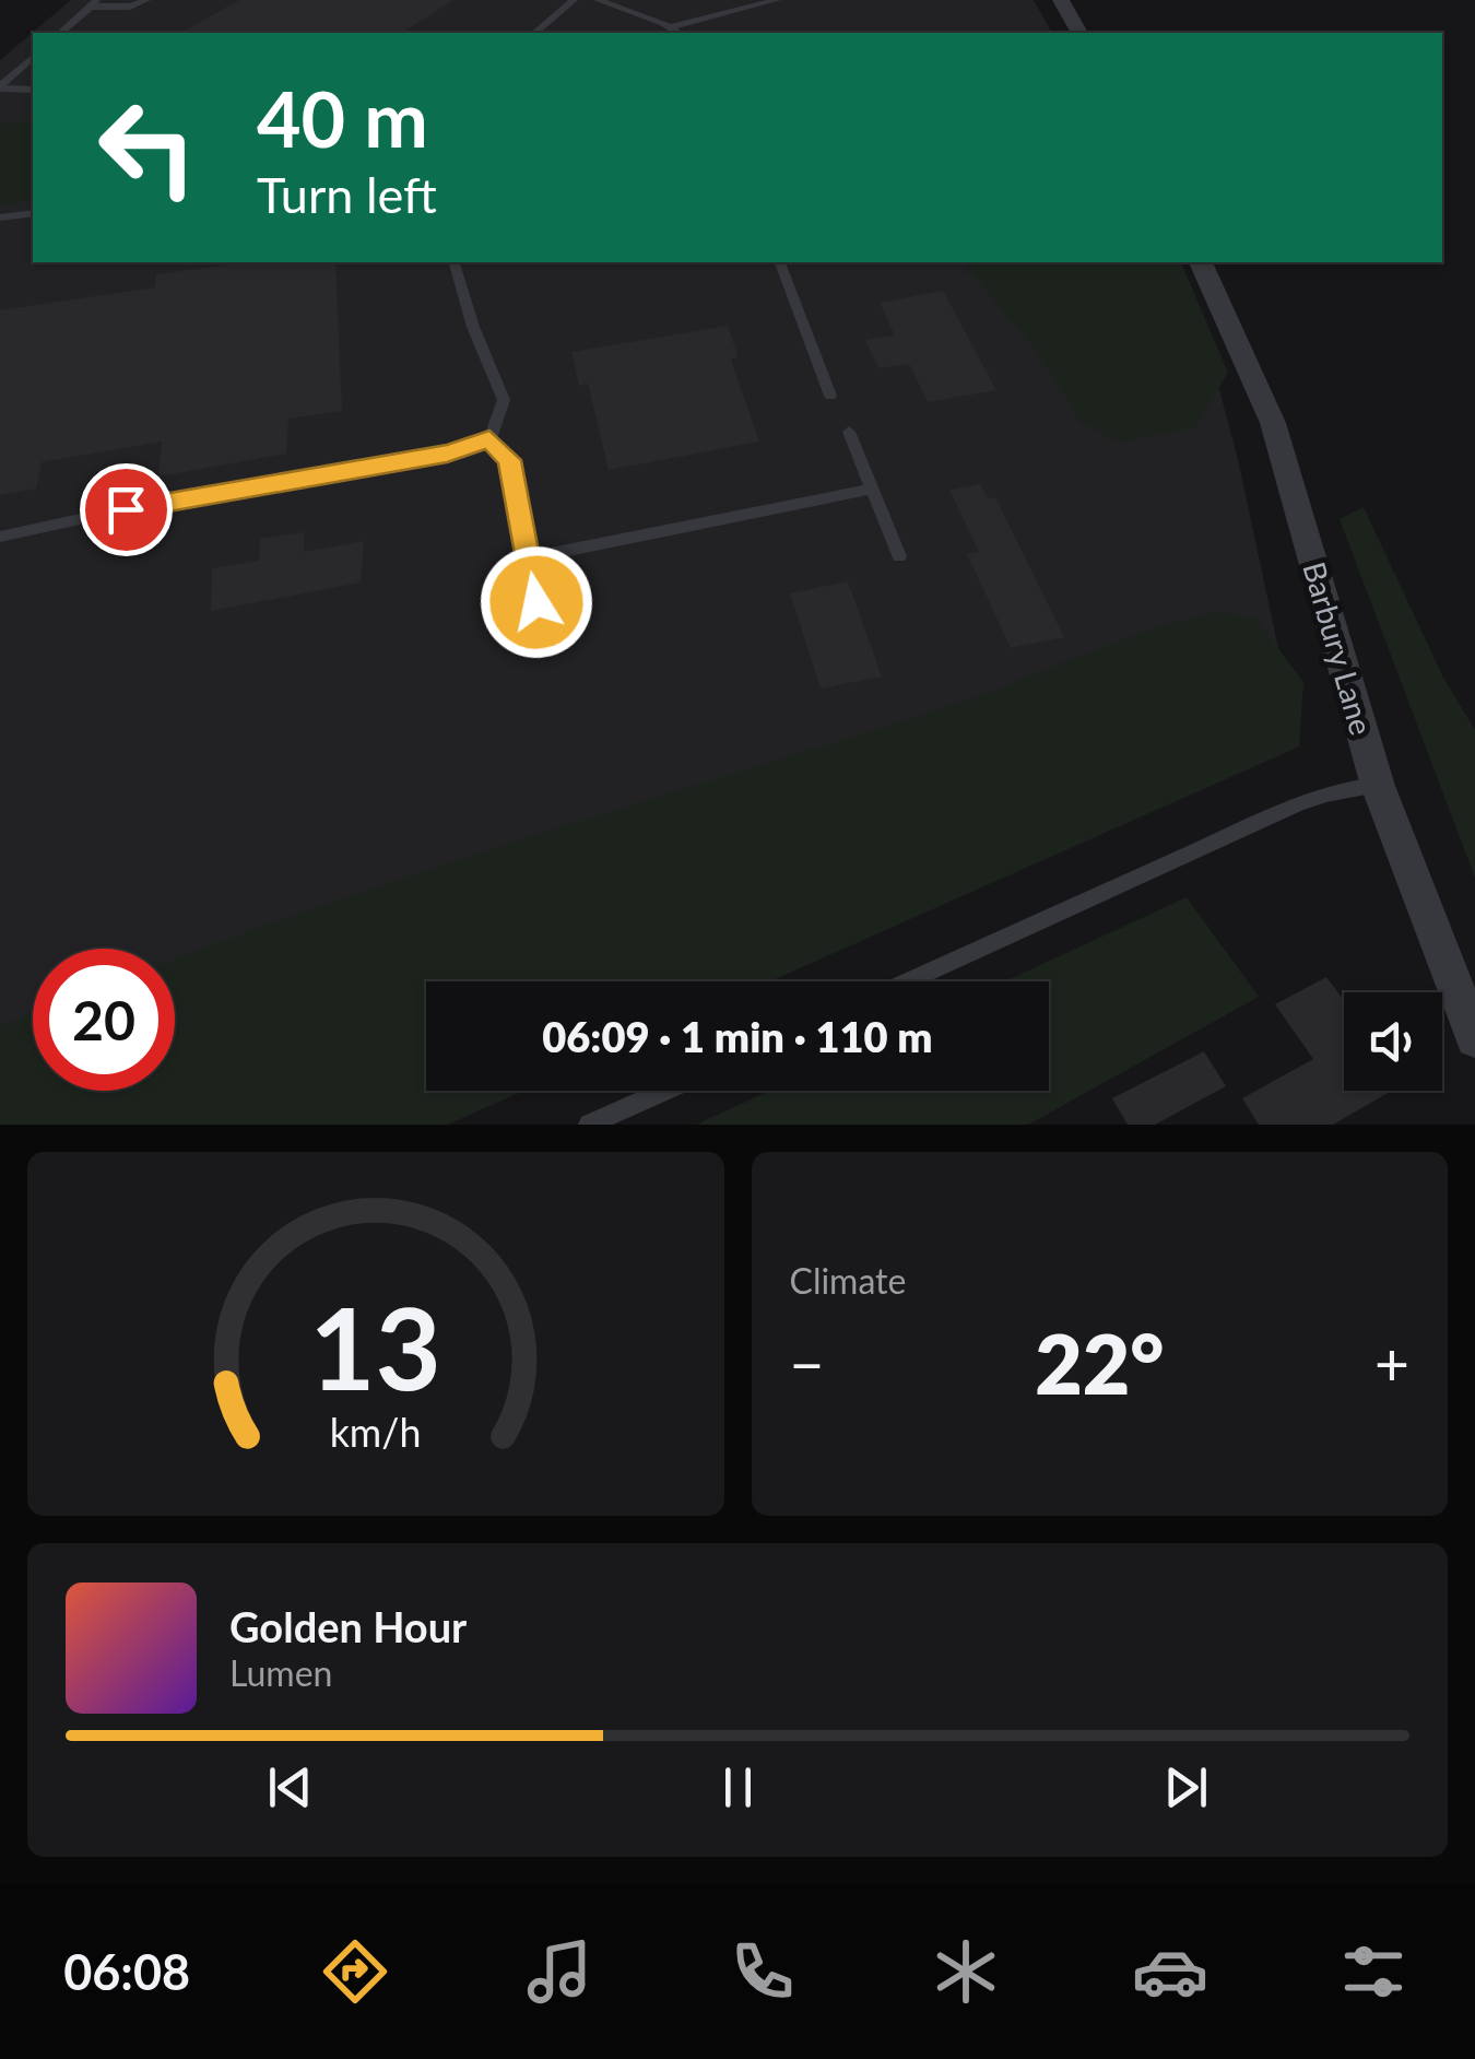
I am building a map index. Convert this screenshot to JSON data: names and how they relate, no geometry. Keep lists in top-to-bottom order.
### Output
{
  "streets": {
    "street": ["Barbury Lane"]
  },
  "page": {
    "turn": ["40 m", "Turn left"],
    "limit": "20",
    "trip": "06:09 · 1 min · 110 m",
    "tile": "Climate",
    "heat": ["−", "22°", "+"],
    "song": ["Golden Hour", "Lumen"],
    "tabs": "06:08",
    "gauge": ["13", "km/h"]
  }
}
